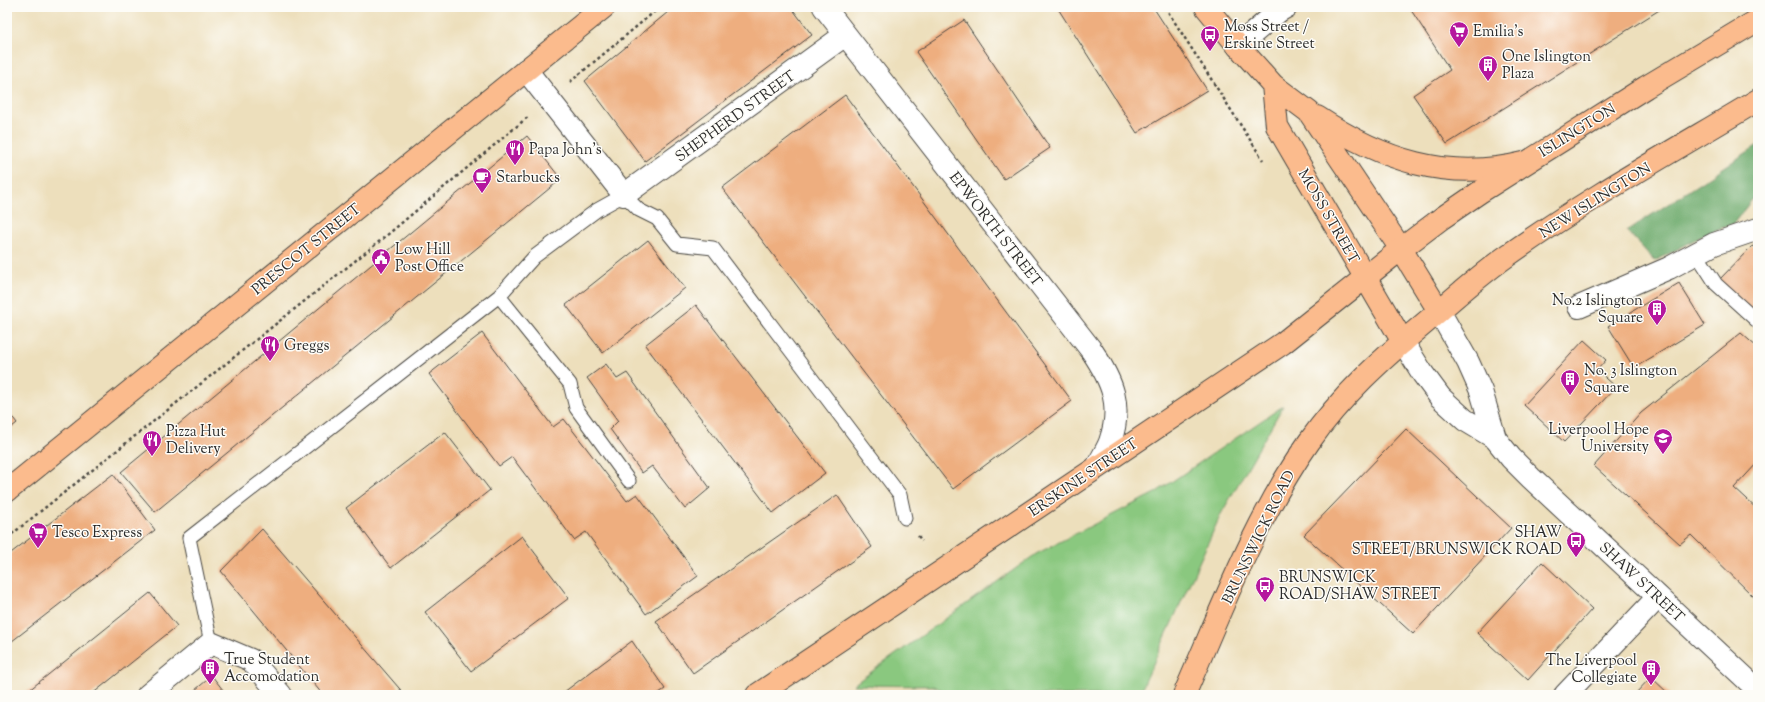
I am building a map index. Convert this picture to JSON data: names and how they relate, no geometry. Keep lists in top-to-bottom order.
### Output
{
  "streets": {
    "main road": [
      "ISLINGTON",
      "NEW ISLINGTON",
      "MOSS STREET",
      "PRESCOT STREET",
      "ERSKINE STREET",
      "BRUNSWICK ROAD"
    ],
    "street": ["SHEPHERD STREET", "EPWORTH STREET", "SHAW STREET"]
  },
  "crossings": [
    ["SHEPHERD STREET", "EPWORTH STREET"],
    ["ISLINGTON", "ERSKINE STREET"],
    ["NEW ISLINGTON", "BRUNSWICK ROAD"],
    ["NEW ISLINGTON", "SHAW STREET"],
    ["MOSS STREET", "ERSKINE STREET"],
    ["MOSS STREET", "BRUNSWICK ROAD"],
    ["MOSS STREET", "SHAW STREET"],
    ["EPWORTH STREET", "ERSKINE STREET"],
    ["BRUNSWICK ROAD", "SHAW STREET"]
  ],
  "places": {
    "supermarket": ["Emilia's", "Tesco Express"],
    "bus stop": ["Moss Street / Erskine Street", "SHAW STREET/BRUNSWICK ROAD", "BRUNSWICK ROAD/SHAW STREET"],
    "building": [
      "One Islington Plaza",
      "No.2 Islington Square",
      "No. 3 Islington Square",
      "True Student Accomodation",
      "The Liverpool Collegiate"
    ],
    "restaurant": ["Papa John's", "Greggs", "Pizza Hut Delivery"],
    "cafe": ["Starbucks"],
    "public building": ["Low Hill Post Office"],
    "school or university": ["Liverpool Hope University"]
  }
}
